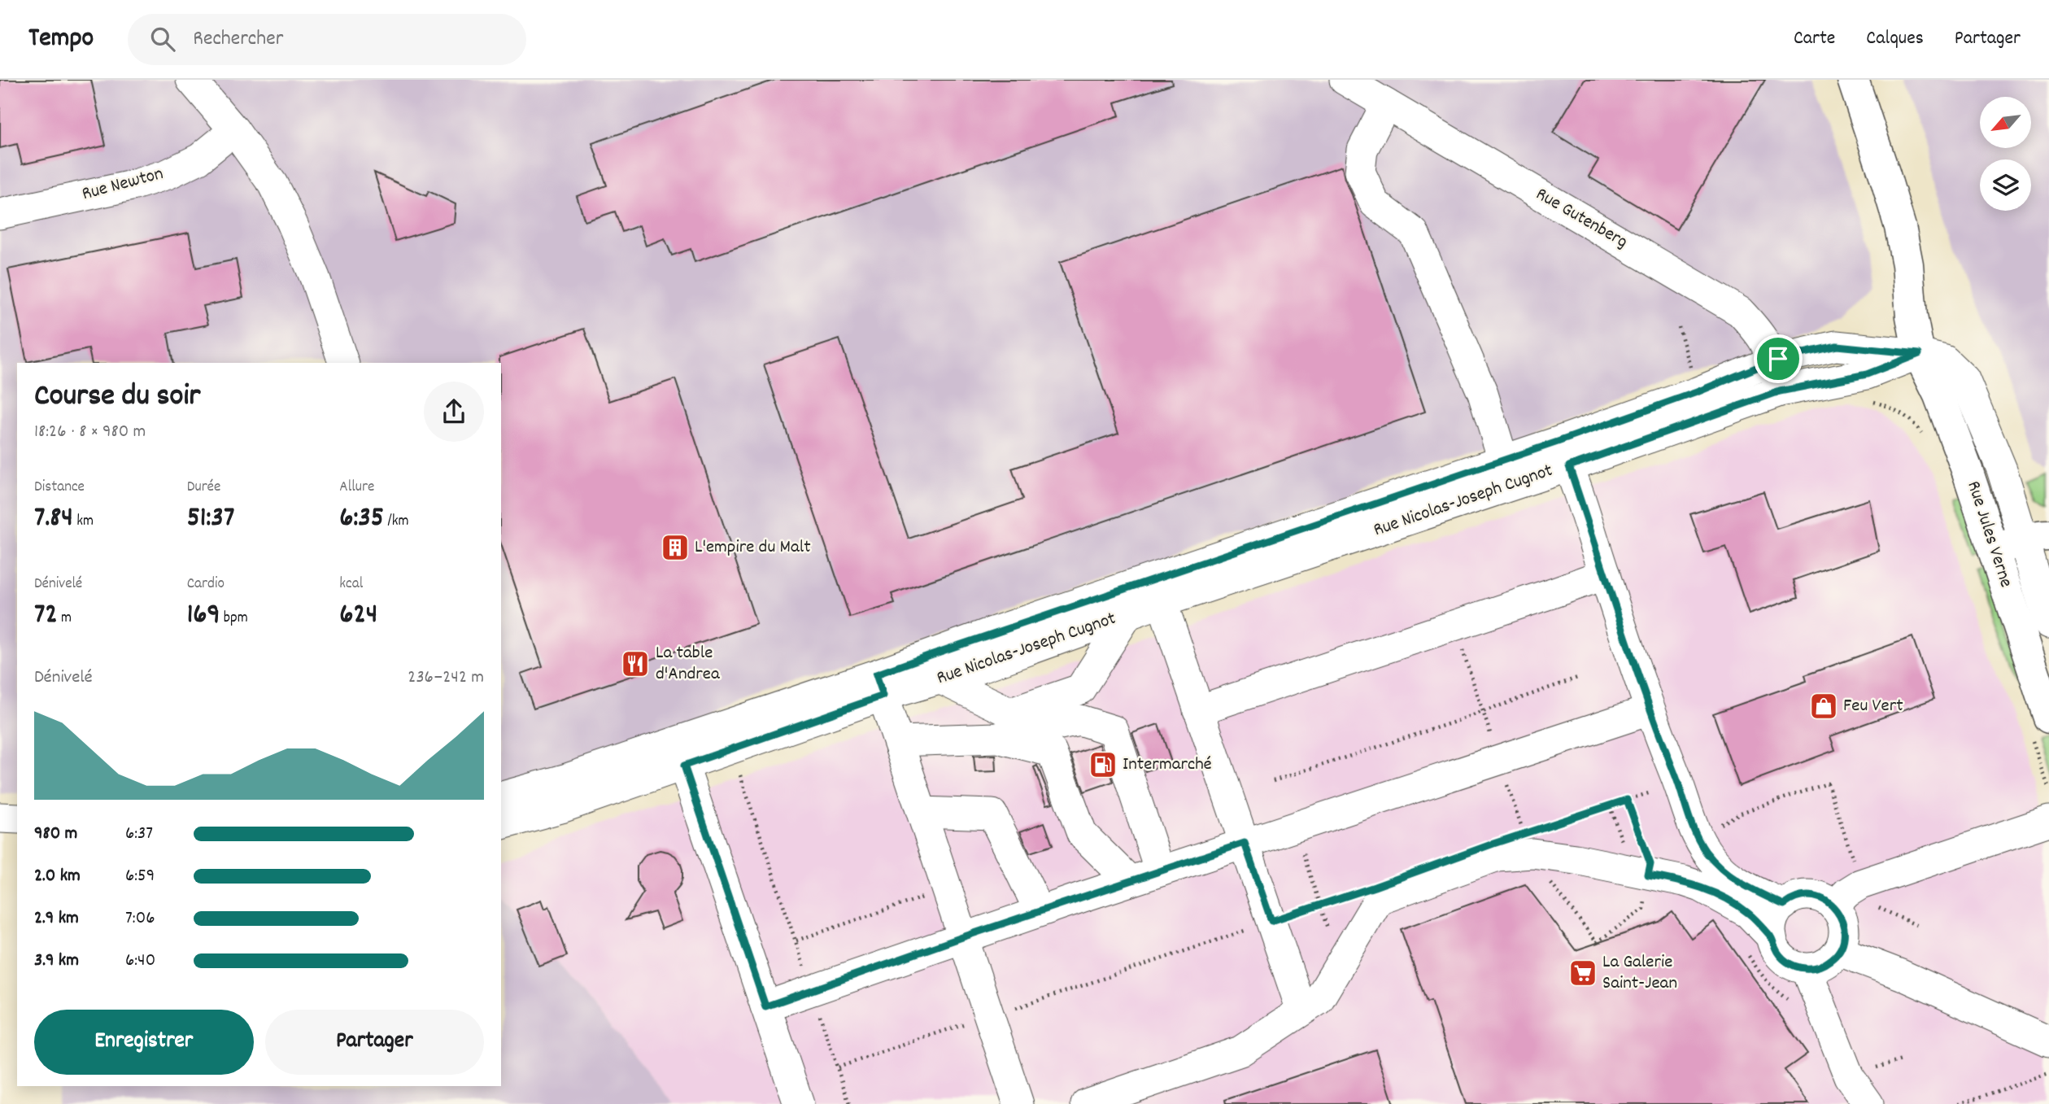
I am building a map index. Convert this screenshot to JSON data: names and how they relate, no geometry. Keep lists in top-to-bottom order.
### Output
{
  "streets": {
    "main road": ["Rue Jules Verne"],
    "street": ["Rue Newton", "Rue Gutenberg", "Rue Nicolas-Joseph Cugnot"]
  },
  "crossings": [
    ["Rue Gutenberg", "Rue Nicolas-Joseph Cugnot"],
    ["Rue Nicolas-Joseph Cugnot", "Rue Jules Verne"]
  ],
  "places": {
    "building": ["L'empire du Malt"],
    "restaurant": ["La table d'Andrea"],
    "shop": ["Feu Vert"],
    "fuel station": ["Intermarché"],
    "supermarket": ["La Galerie Saint-Jean"]
  },
  "north": "bottom left",
  "page": {
    "header": "Tempo",
    "search": "Rechercher",
    "nav": ["Carte", "Calques", "Partager"],
    "heading": ["Course du soir", "18:26 · 8 × 980 m"],
    "stats": [
      ["Distance", "7.84 km"],
      ["Durée", "51:37"],
      ["Allure", "6:35 /km"],
      ["Dénivelé", "72 m"],
      ["Cardio", "169 bpm"],
      ["kcal", "624"]
    ],
    "chart": ["Dénivelé", "236–242 m"],
    "list": [
      {
        "name": "980 m",
        "note": "6:37"
      },
      {
        "name": "2.0 km",
        "note": "6:59"
      },
      {
        "name": "2.9 km",
        "note": "7:06"
      },
      {
        "name": "3.9 km",
        "note": "6:40"
      }
    ],
    "buttons": ["Enregistrer", "Partager"]
  }
}
